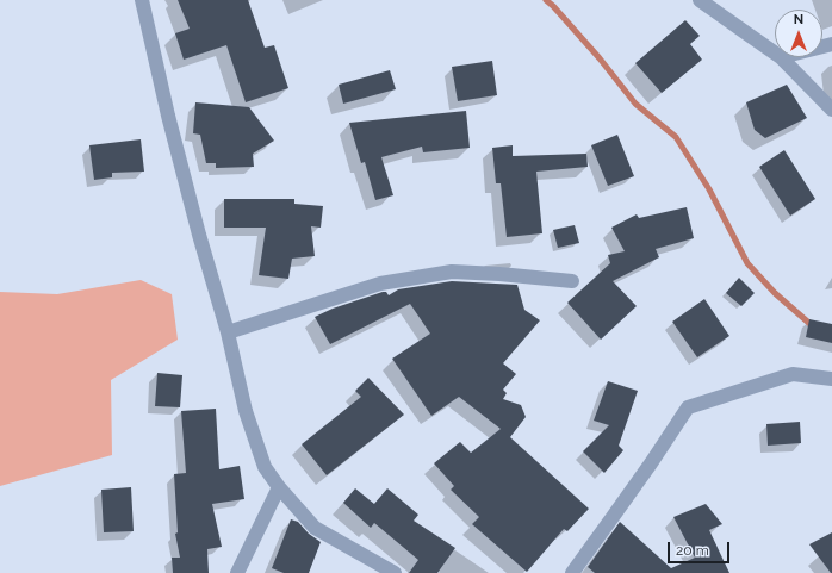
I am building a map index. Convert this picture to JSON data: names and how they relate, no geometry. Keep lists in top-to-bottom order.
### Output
{
  "scale_bar": "20 m",
  "north": "top"
}
